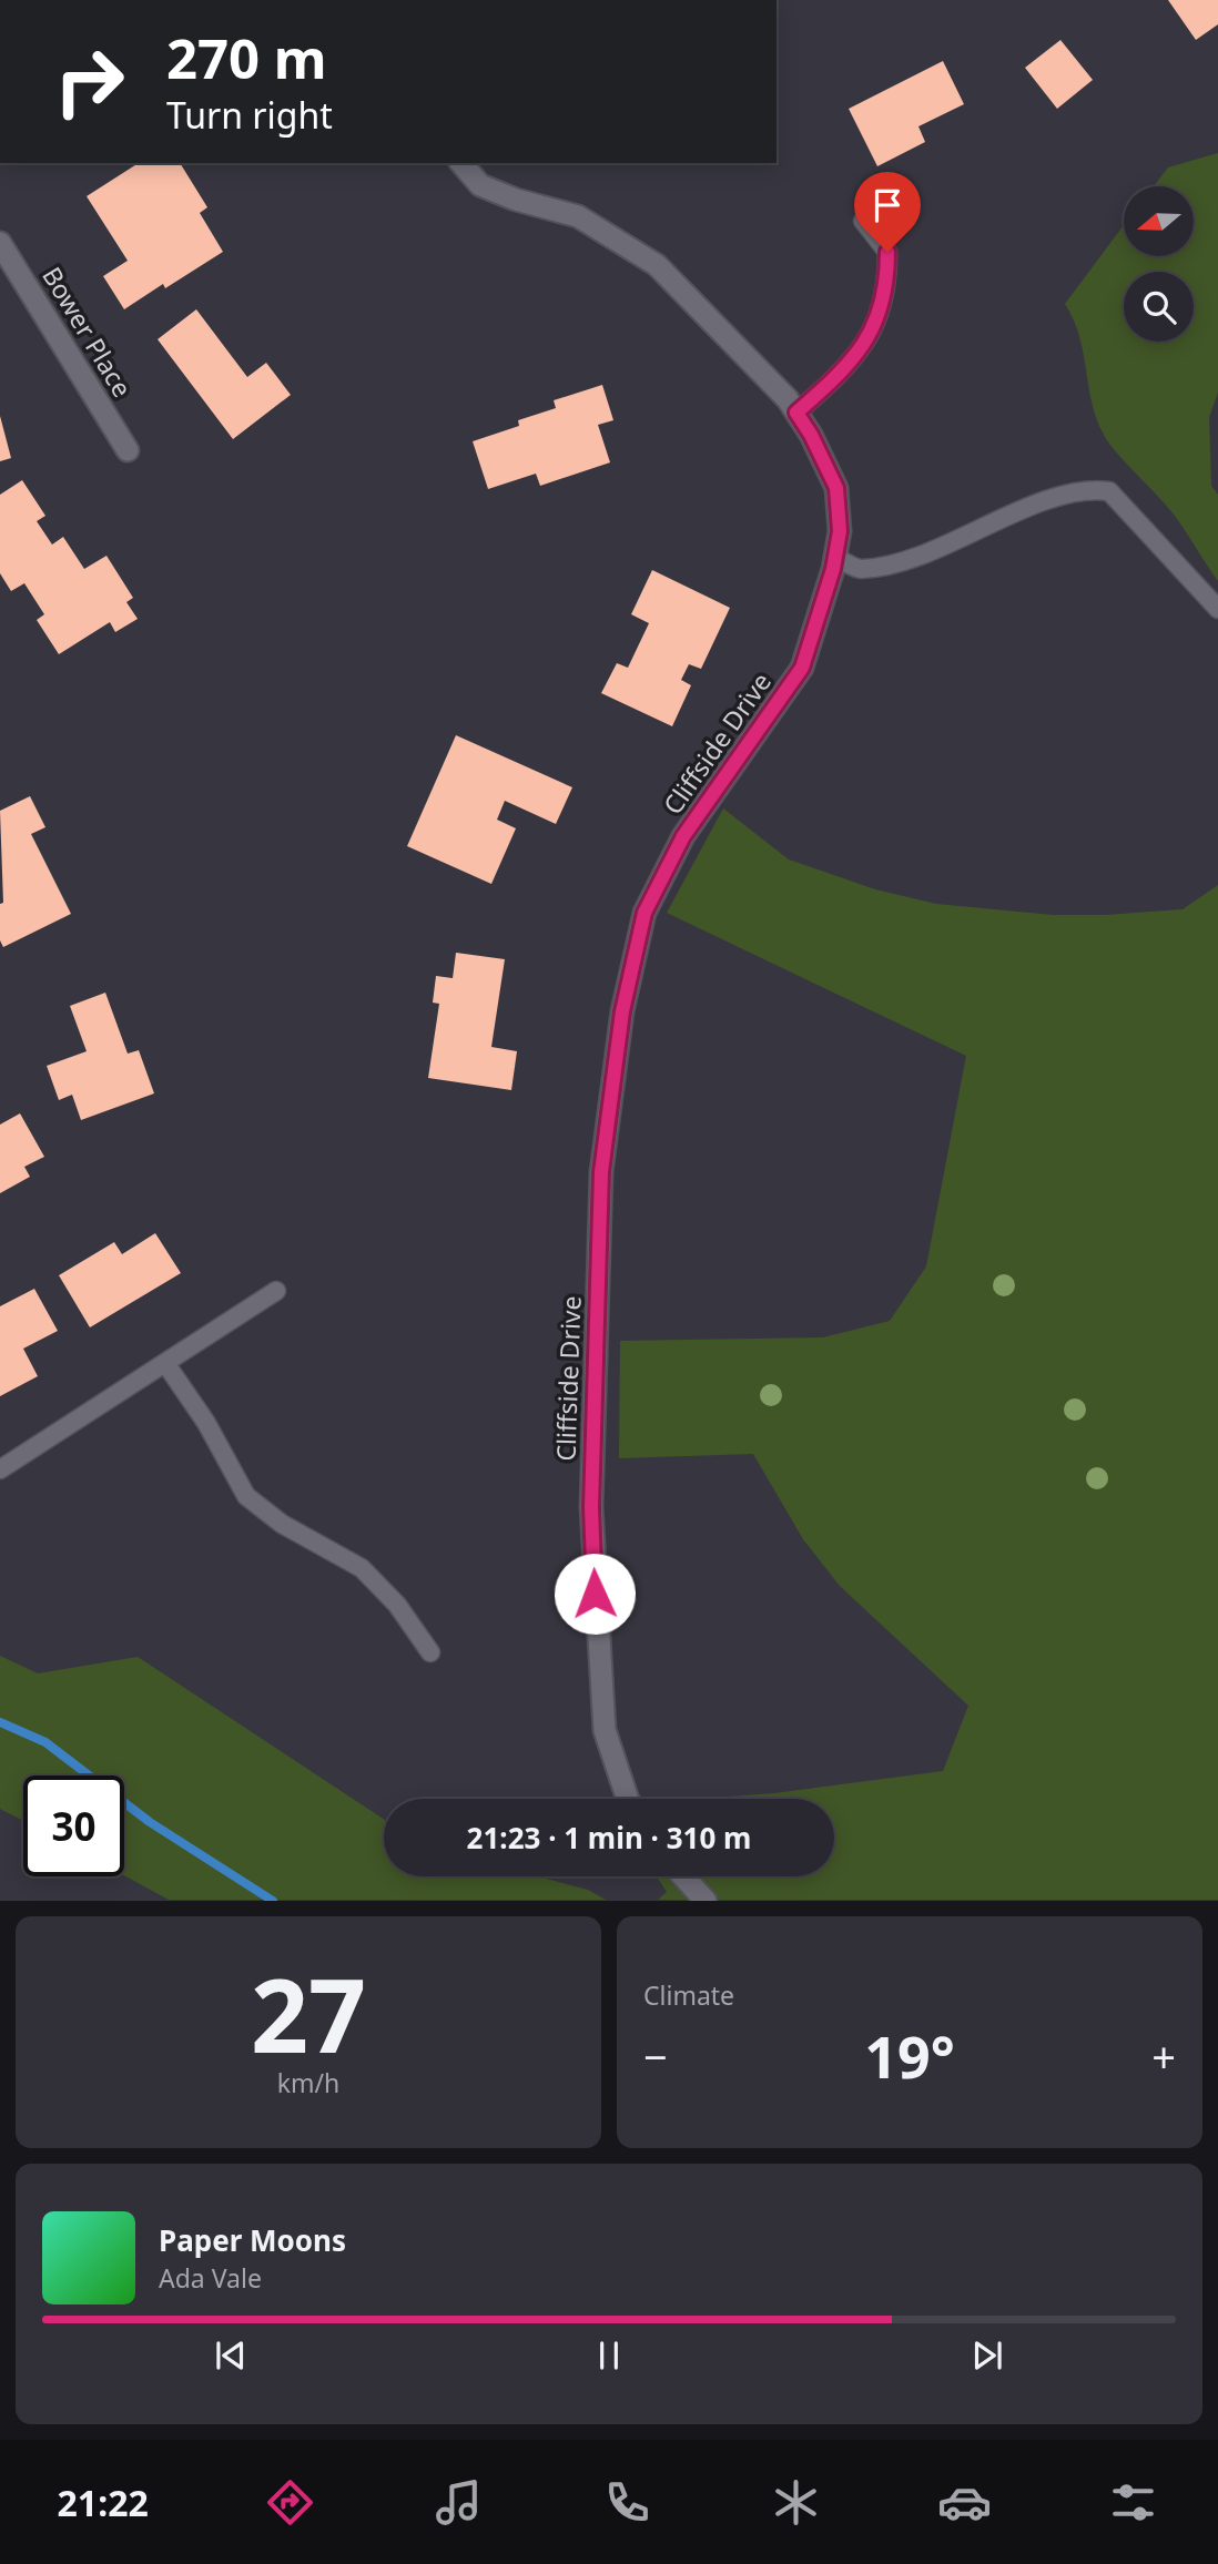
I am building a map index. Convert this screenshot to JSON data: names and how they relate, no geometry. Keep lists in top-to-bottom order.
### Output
{
  "streets": {
    "street": ["Bower Place", "Cliffside Drive"]
  },
  "north": "left",
  "page": {
    "turn": ["270 m", "Turn right"],
    "limit": "30",
    "trip": "21:23 · 1 min · 310 m",
    "tile": [
      ["27", "km/h"],
      "Climate"
    ],
    "heat": ["−", "19°", "+"],
    "song": ["Paper Moons", "Ada Vale"],
    "tabs": "21:22"
  }
}
